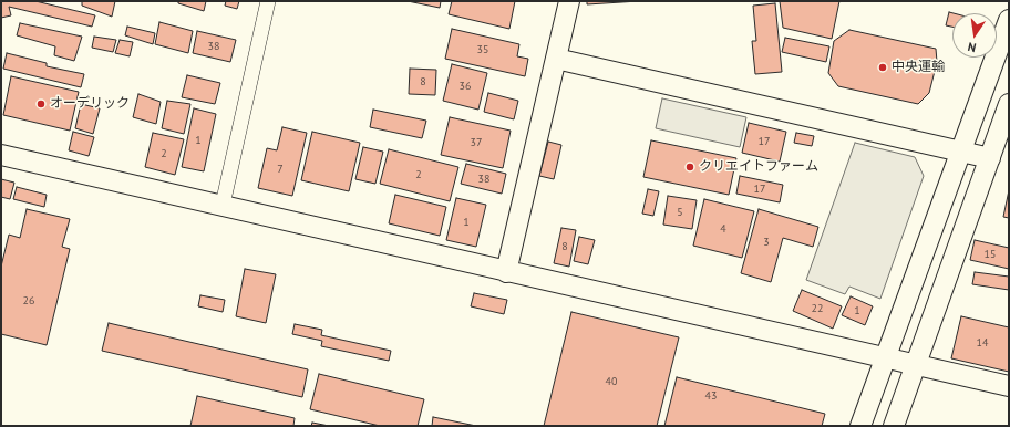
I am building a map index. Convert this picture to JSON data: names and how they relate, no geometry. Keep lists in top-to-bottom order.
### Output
{
  "places": ["中央運輸", "オーデリック", "クリエイトファーム"],
  "house_numbers": [
    "38",
    "35",
    "8",
    "36",
    "1",
    "17",
    "37",
    "2",
    "7",
    "2",
    "38",
    "17",
    "5",
    "1",
    "4",
    "3",
    "8",
    "15",
    "26",
    "22",
    "1",
    "14",
    "40",
    "43"
  ],
  "north": "bottom"
}
